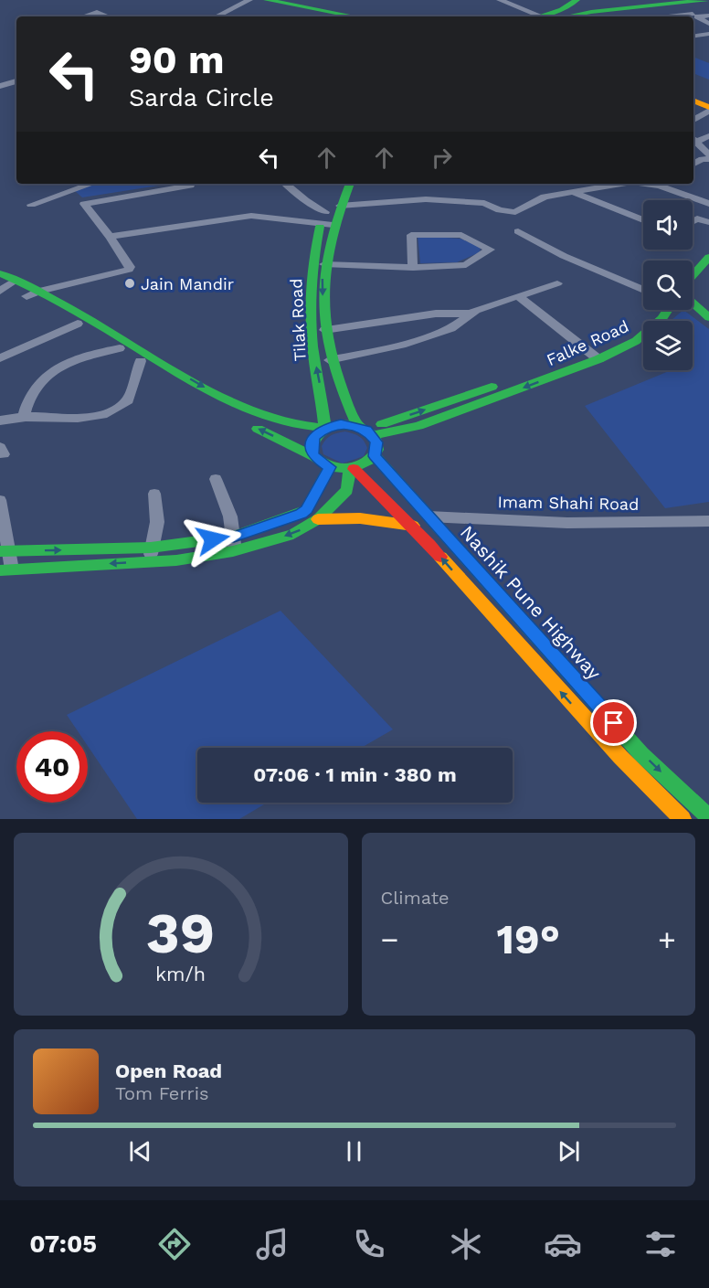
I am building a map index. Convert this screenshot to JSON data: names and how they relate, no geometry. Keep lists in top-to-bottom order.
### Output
{
  "streets": {
    "main road": ["Tilak Road", "Falke Road", "Nashik Pune Highway"],
    "street": ["Imam Shahi Road"]
  },
  "crossings": [
    ["Tilak Road", "Falke Road"],
    ["Tilak Road", "Nashik Pune Highway"],
    ["Falke Road", "Nashik Pune Highway"],
    ["Imam Shahi Road", "Nashik Pune Highway"]
  ],
  "places": ["Jain Mandir"],
  "page": {
    "turn": ["90 m", "Sarda Circle"],
    "limit": "40",
    "trip": "07:06 · 1 min · 380 m",
    "tile": "Climate",
    "heat": ["−", "19°", "+"],
    "song": ["Open Road", "Tom Ferris"],
    "tabs": "07:05",
    "gauge": ["39", "km/h"]
  }
}
